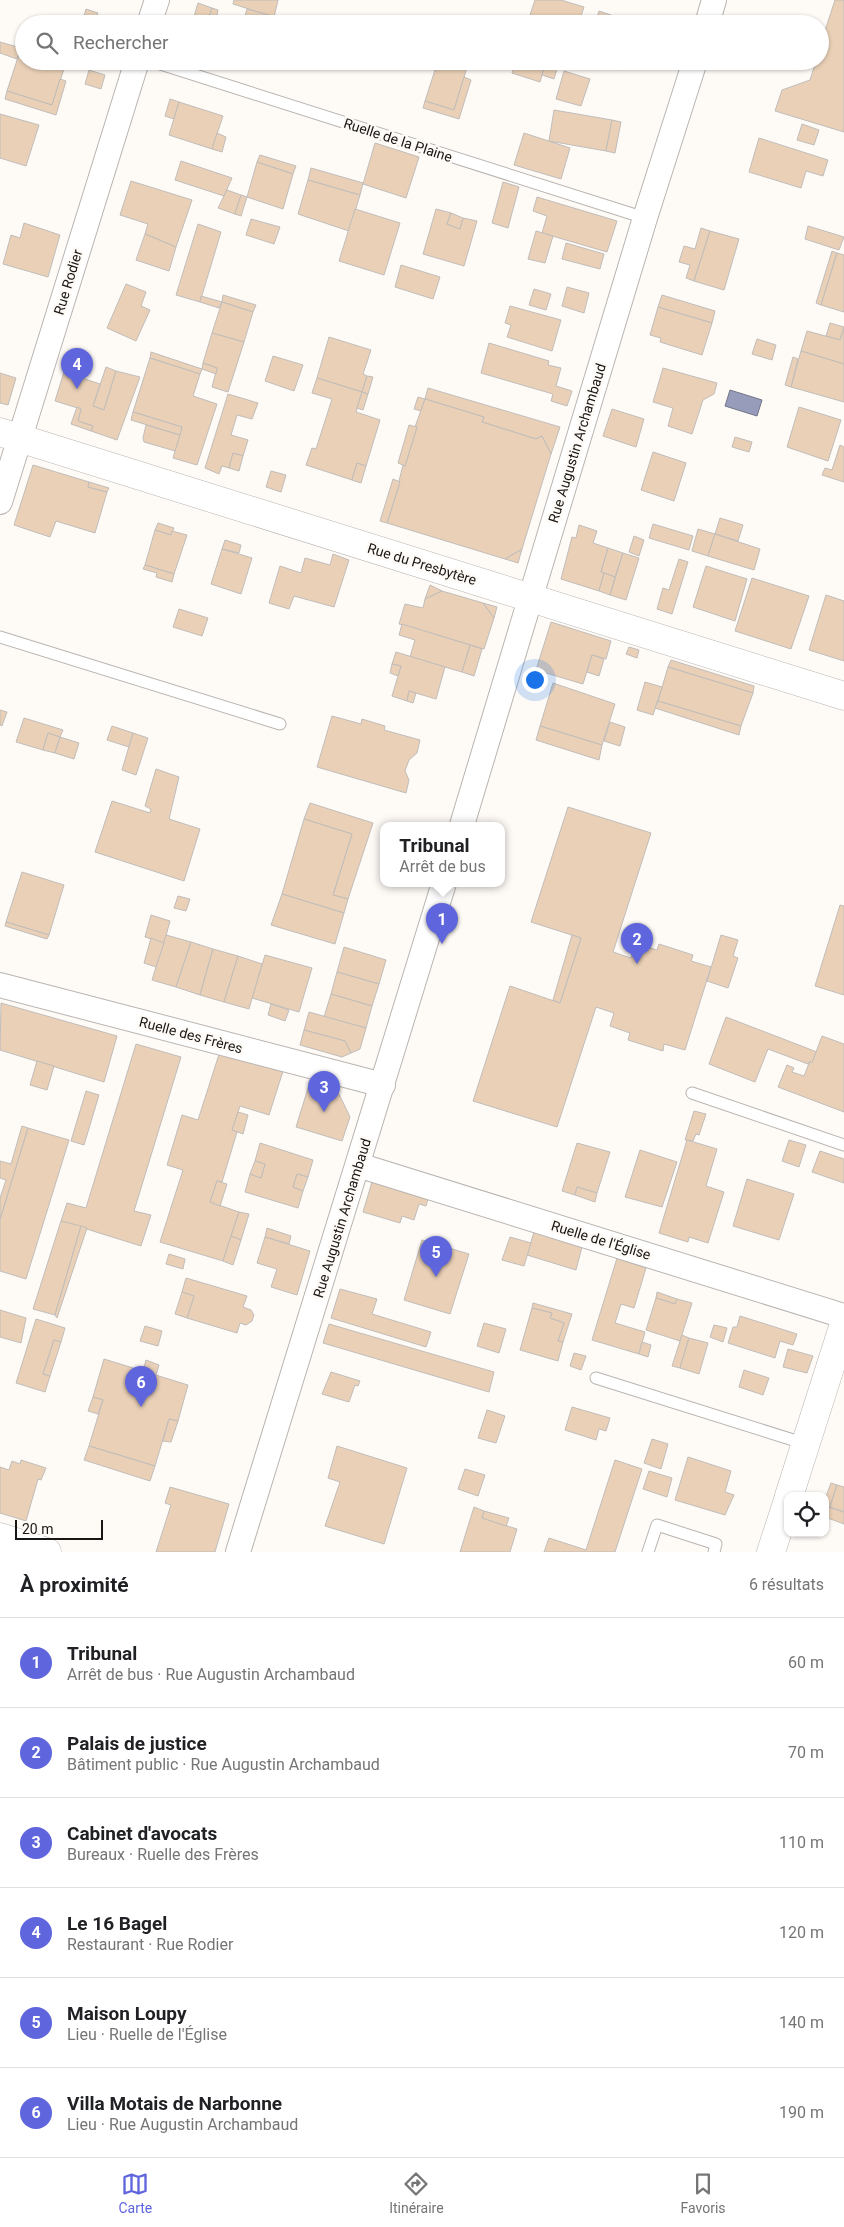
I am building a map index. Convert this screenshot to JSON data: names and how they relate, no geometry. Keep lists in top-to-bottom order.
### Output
{
  "streets": {
    "street": [
      "Rue Rodier",
      "Rue Augustin Archambaud",
      "Rue du Presbytère",
      "Ruelle des Frères",
      "Ruelle de l'Église"
    ],
    "lane": ["Ruelle de la Plaine"]
  },
  "crossings": [
    ["Ruelle de la Plaine", "Rue Augustin Archambaud"],
    ["Rue Rodier", "Rue du Presbytère"],
    ["Rue Augustin Archambaud", "Rue du Presbytère"],
    ["Rue Augustin Archambaud", "Ruelle des Frères"],
    ["Rue Augustin Archambaud", "Ruelle de l'Église"]
  ],
  "scale_bar": "20 m",
  "page": {
    "search": "Rechercher",
    "pins": [
      "4",
      "1",
      "2",
      "3",
      "5",
      "6"
    ],
    "popup": ["Tribunal", "Arrêt de bus"],
    "scale": "20 m",
    "heading": ["À proximité", "6 résultats"],
    "list": [
      {
        "mark": "1",
        "name": "Tribunal",
        "note": "Arrêt de bus · Rue Augustin Archambaud",
        "value": "60 m"
      },
      {
        "mark": "2",
        "name": "Palais de justice",
        "note": "Bâtiment public · Rue Augustin Archambaud",
        "value": "70 m"
      },
      {
        "mark": "3",
        "name": "Cabinet d'avocats",
        "note": "Bureaux · Ruelle des Frères",
        "value": "110 m"
      },
      {
        "mark": "4",
        "name": "Le 16 Bagel",
        "note": "Restaurant · Rue Rodier",
        "value": "120 m"
      },
      {
        "mark": "5",
        "name": "Maison Loupy",
        "note": "Lieu · Ruelle de l'Église",
        "value": "140 m"
      },
      {
        "mark": "6",
        "name": "Villa Motais de Narbonne",
        "note": "Lieu · Rue Augustin Archambaud",
        "value": "190 m"
      }
    ],
    "nav": ["Carte", "Itinéraire", "Favoris"]
  }
}
